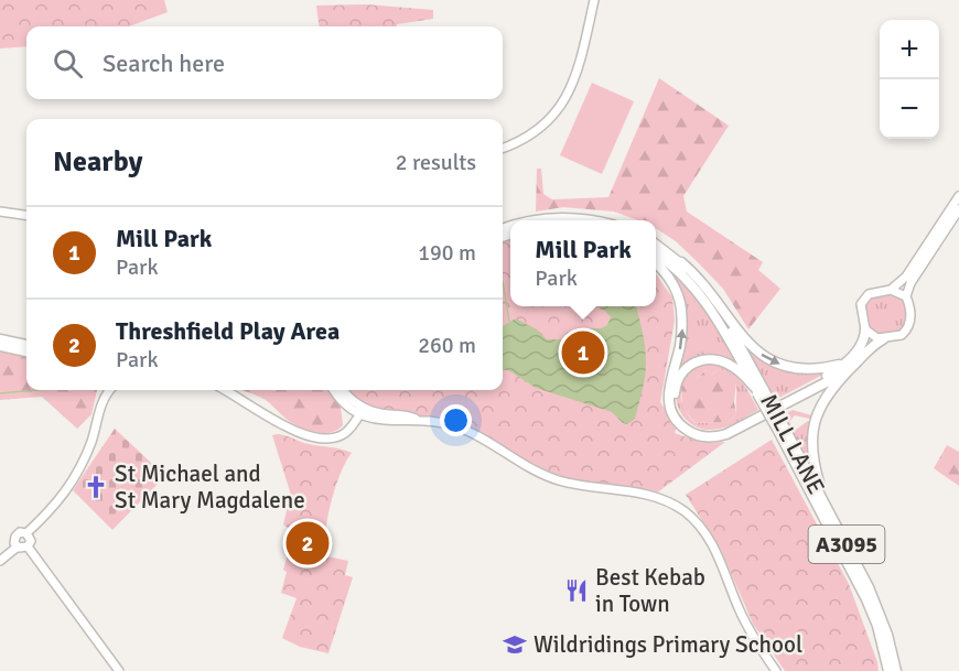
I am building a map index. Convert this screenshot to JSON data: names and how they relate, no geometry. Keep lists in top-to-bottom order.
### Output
{
  "streets": {
    "main road": ["MILL LANE", "A3095"]
  },
  "crossings": [
    ["MILL LANE", "A3095"]
  ],
  "places": {
    "church": ["St Michael and St Mary Magdalene"],
    "restaurant": ["Best Kebab in Town"],
    "school or university": ["Wildridings Primary School"]
  },
  "page": {
    "map_buttons": ["+", "−"],
    "search": "Search here",
    "heading": ["Nearby", "2 results"],
    "list": [
      {
        "mark": "1",
        "name": "Mill Park",
        "note": "Park",
        "value": "190 m"
      },
      {
        "mark": "2",
        "name": "Threshfield Play Area",
        "note": "Park",
        "value": "260 m"
      }
    ],
    "popup": ["Mill Park", "Park"],
    "pins": ["1", "2"]
  }
}
